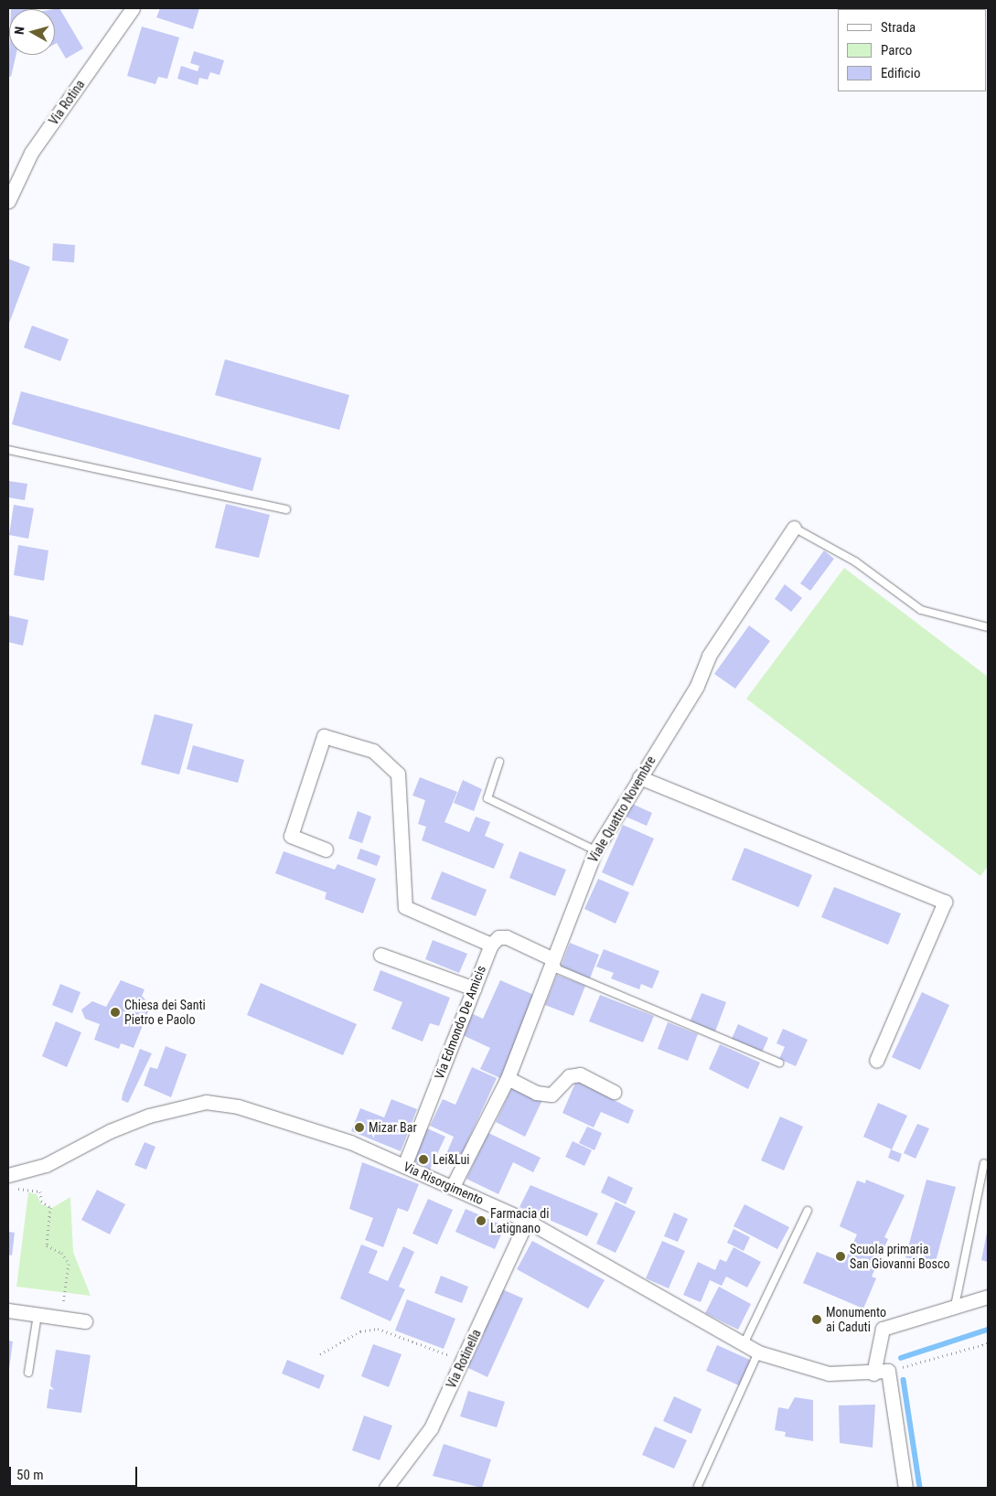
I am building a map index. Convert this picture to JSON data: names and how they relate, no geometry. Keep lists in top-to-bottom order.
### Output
{
  "streets": {
    "street": [
      "Via Rotina",
      "Viale Quattro Novembre",
      "Via Edmondo De Amicis",
      "Via Risorgimento",
      "Via Rotinella"
    ]
  },
  "crossings": [
    ["Viale Quattro Novembre", "Via Risorgimento"],
    ["Via Edmondo De Amicis", "Via Risorgimento"],
    ["Via Risorgimento", "Via Rotinella"]
  ],
  "places": [
    "Chiesa dei Santi Pietro e Paolo",
    "Mizar Bar",
    "Lei&Lui",
    "Farmacia di Latignano",
    "Scuola primaria San Giovanni Bosco",
    "Monumento ai Caduti"
  ],
  "legend": ["Strada", "Parco", "Edificio"],
  "scale_bar": "50 m",
  "north": "left"
}
